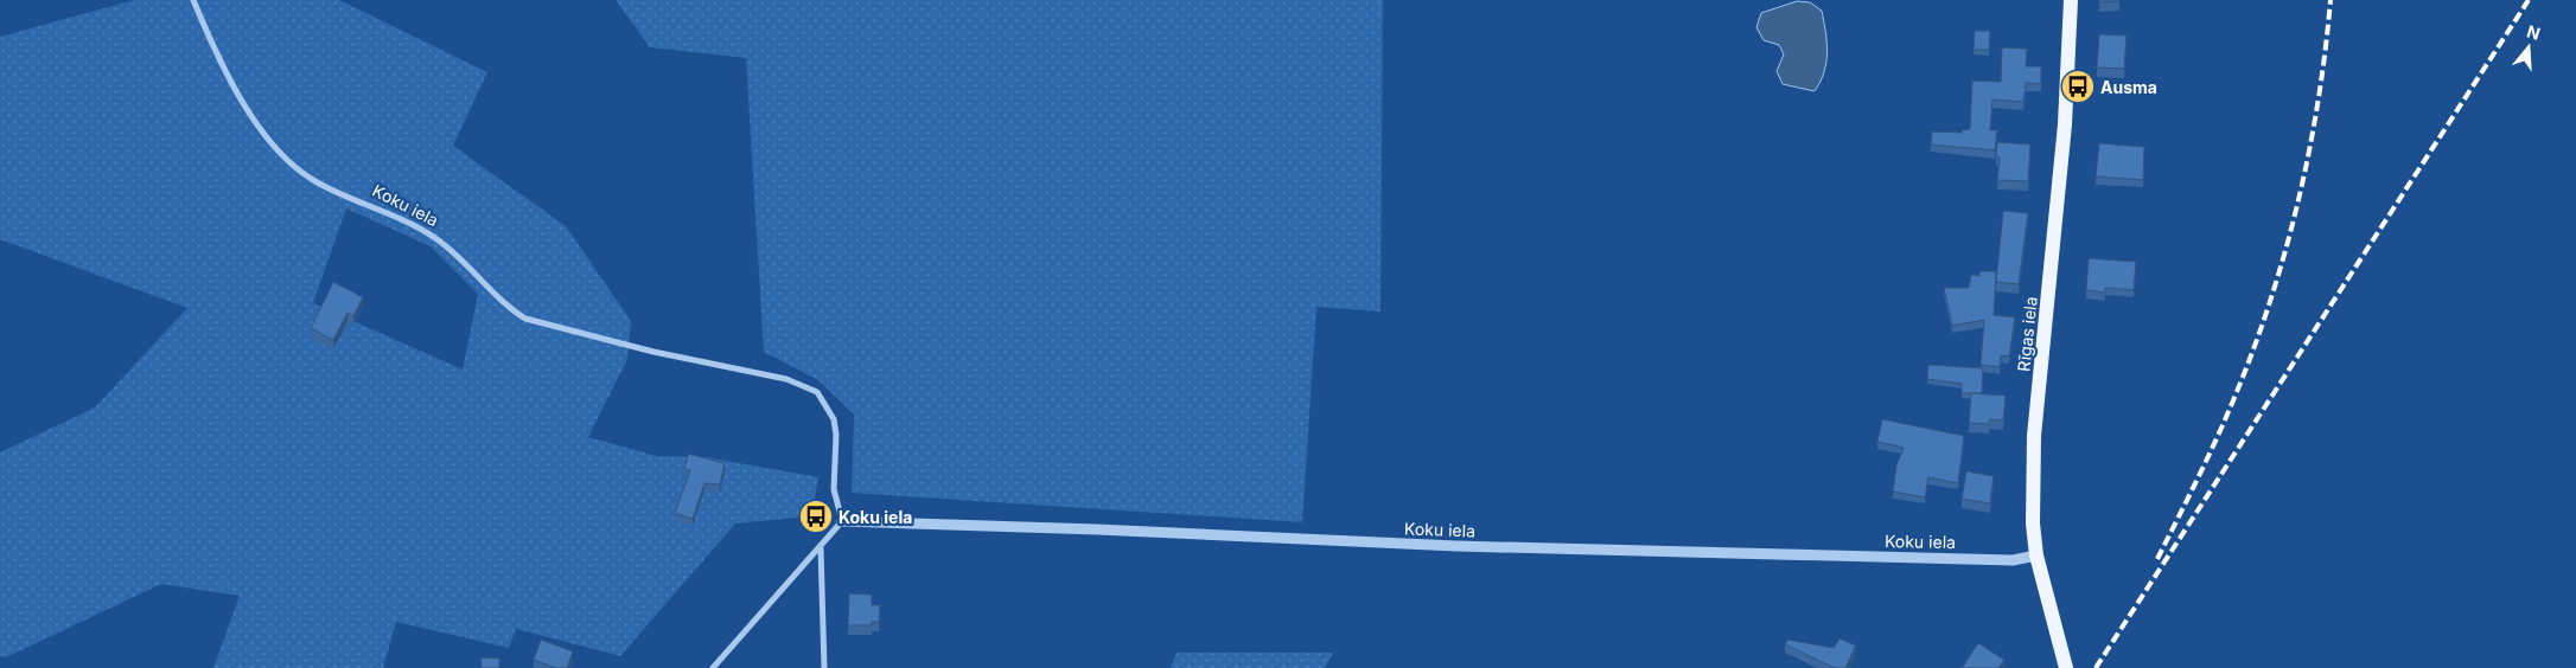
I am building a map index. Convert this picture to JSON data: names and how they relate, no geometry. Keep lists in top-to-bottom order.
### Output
{
  "streets": {
    "main road": ["Rīgas iela"],
    "street": ["Koku iela"]
  },
  "crossings": [
    ["Koku iela", "Rīgas iela"]
  ],
  "places": {
    "bus stop": ["Ausma", "Koku iela"]
  },
  "north": "top"
}
